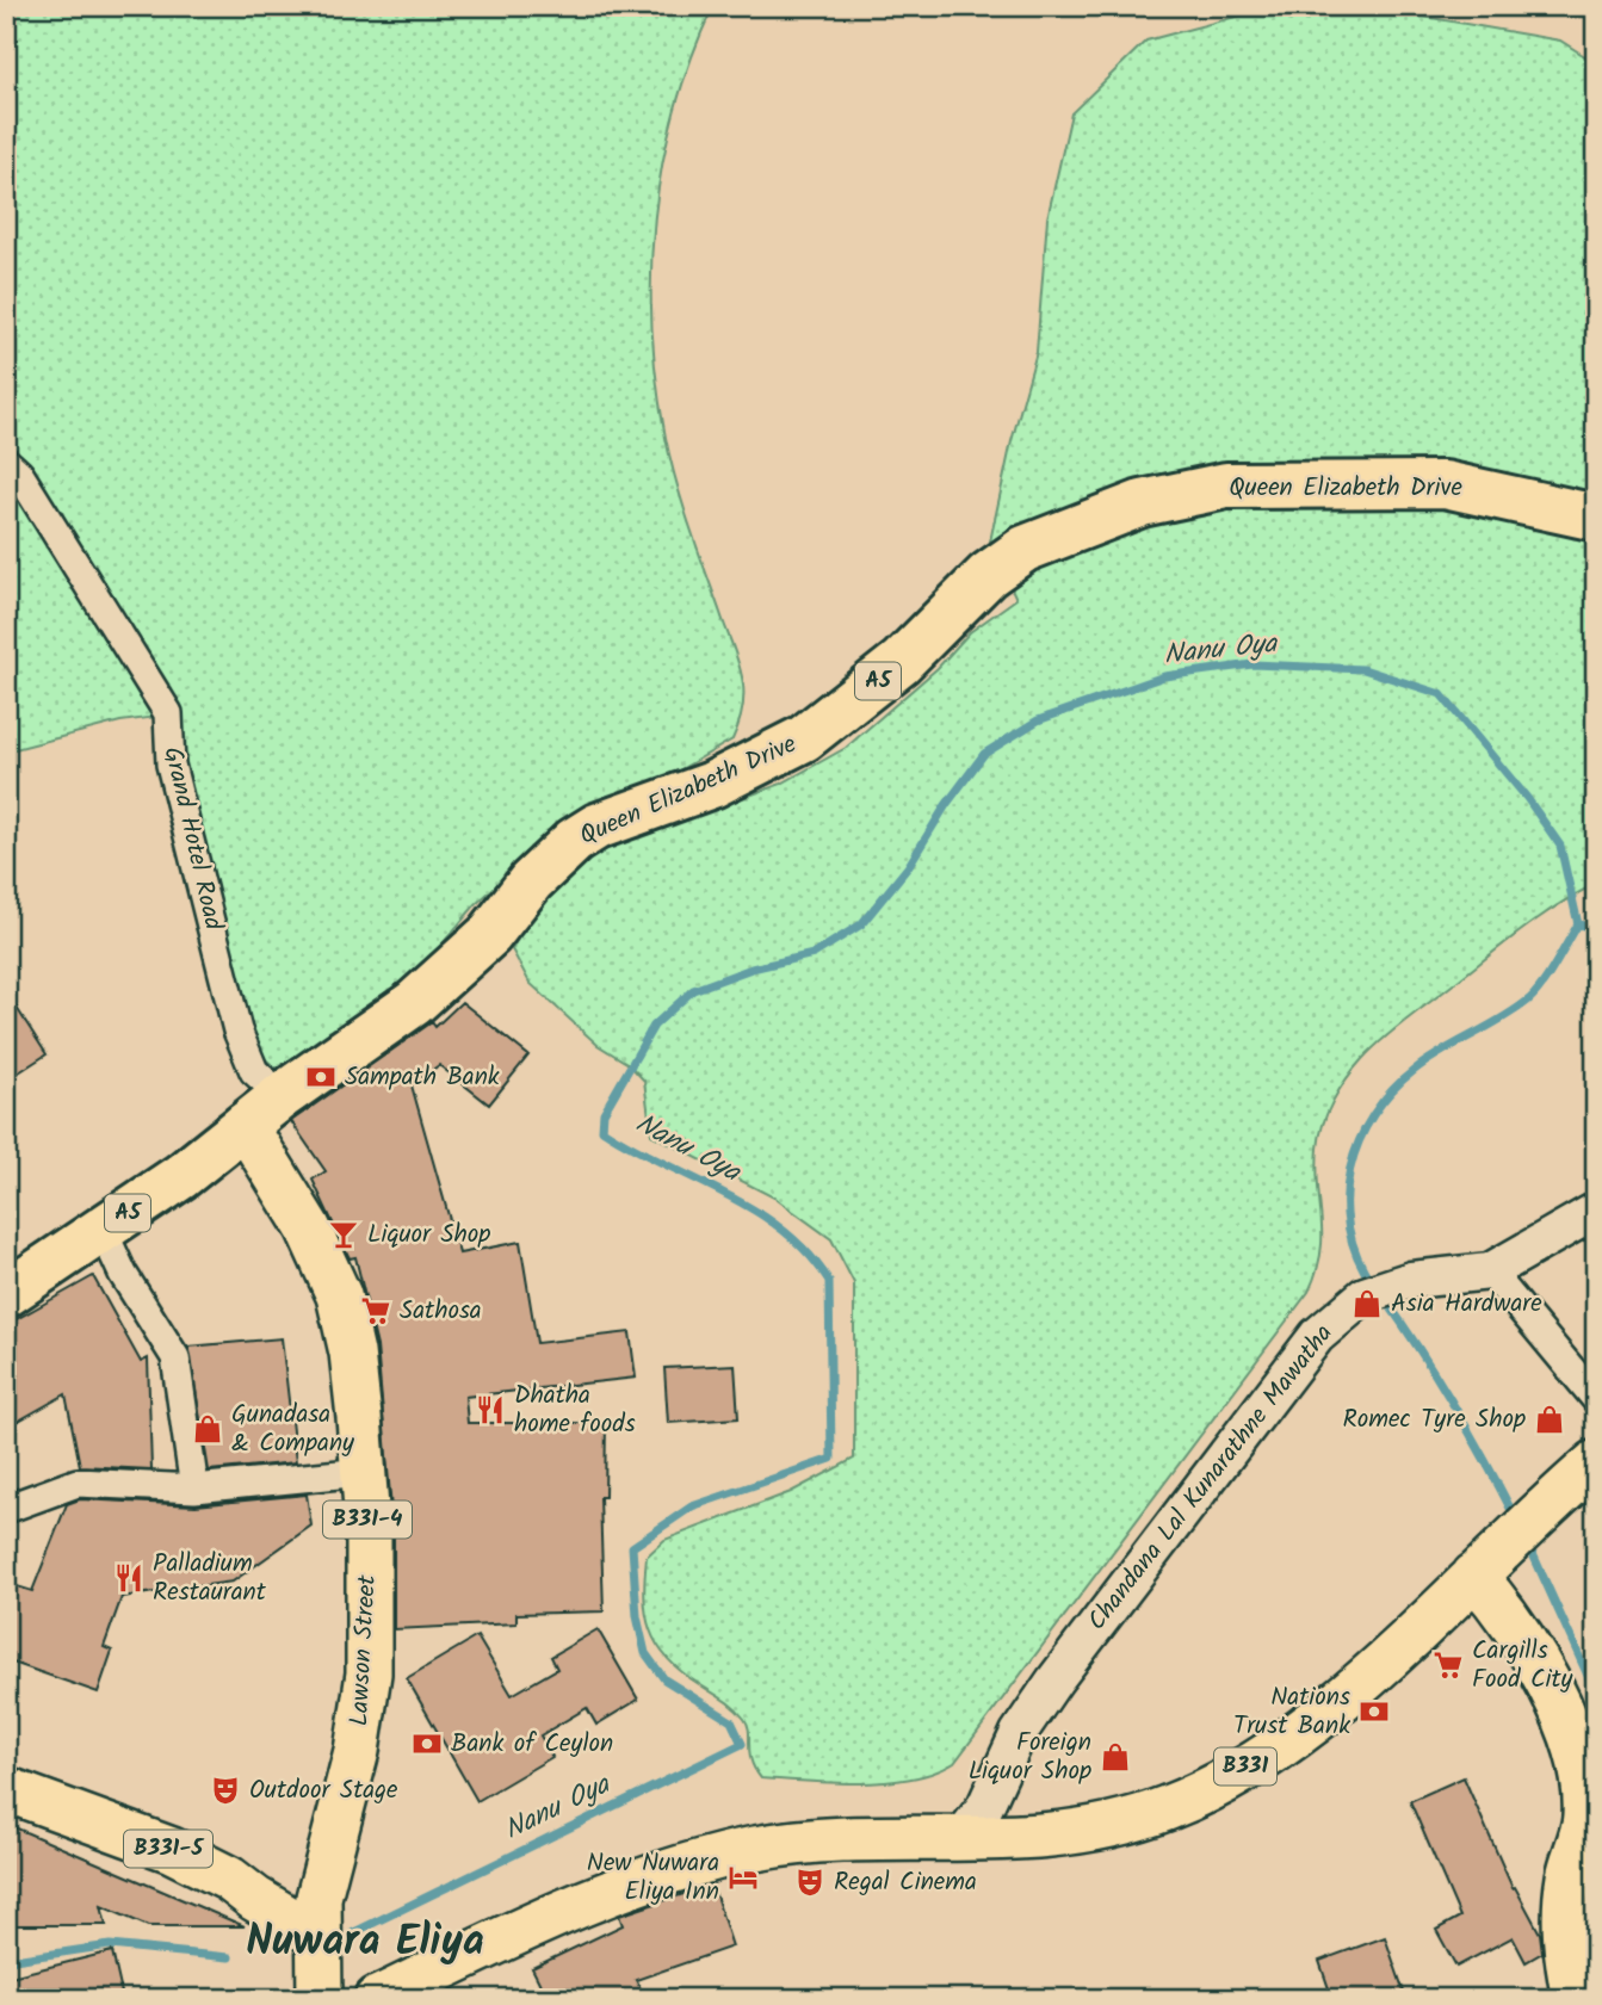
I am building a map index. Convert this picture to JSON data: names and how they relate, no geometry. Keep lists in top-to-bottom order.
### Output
{
  "streets": {
    "highway": ["Queen Elizabeth Drive", "A5"],
    "main road": [
      "B331-4",
      "Lawson Street",
      "B331",
      "B331-5"
    ],
    "street": ["Grand Hotel Road", "Chandana Lal Kunarathne Mawatha"]
  },
  "crossings": [
    ["Queen Elizabeth Drive", "Grand Hotel Road"],
    ["Queen Elizabeth Drive", "Lawson Street"],
    ["Chandana Lal Kunarathne Mawatha", "B331"],
    ["Lawson Street", "B331-5"]
  ],
  "districts": ["Nuwara Eliya"],
  "water": ["Nanu Oya"],
  "places": {
    "bank": ["Sampath Bank", "Nations Trust Bank", "Bank of Ceylon"],
    "bar": ["Liquor Shop"],
    "shop": [
      "Asia Hardware",
      "Romec Tyre Shop",
      "Gunadasa & Company",
      "Foreign Liquor Shop"
    ],
    "supermarket": ["Sathosa", "Cargills Food City"],
    "restaurant": ["Dhatha home foods", "Palladium Restaurant"],
    "theatre": ["Outdoor Stage", "Regal Cinema"],
    "hotel": ["New Nuwara Eliya Inn"]
  }
}
